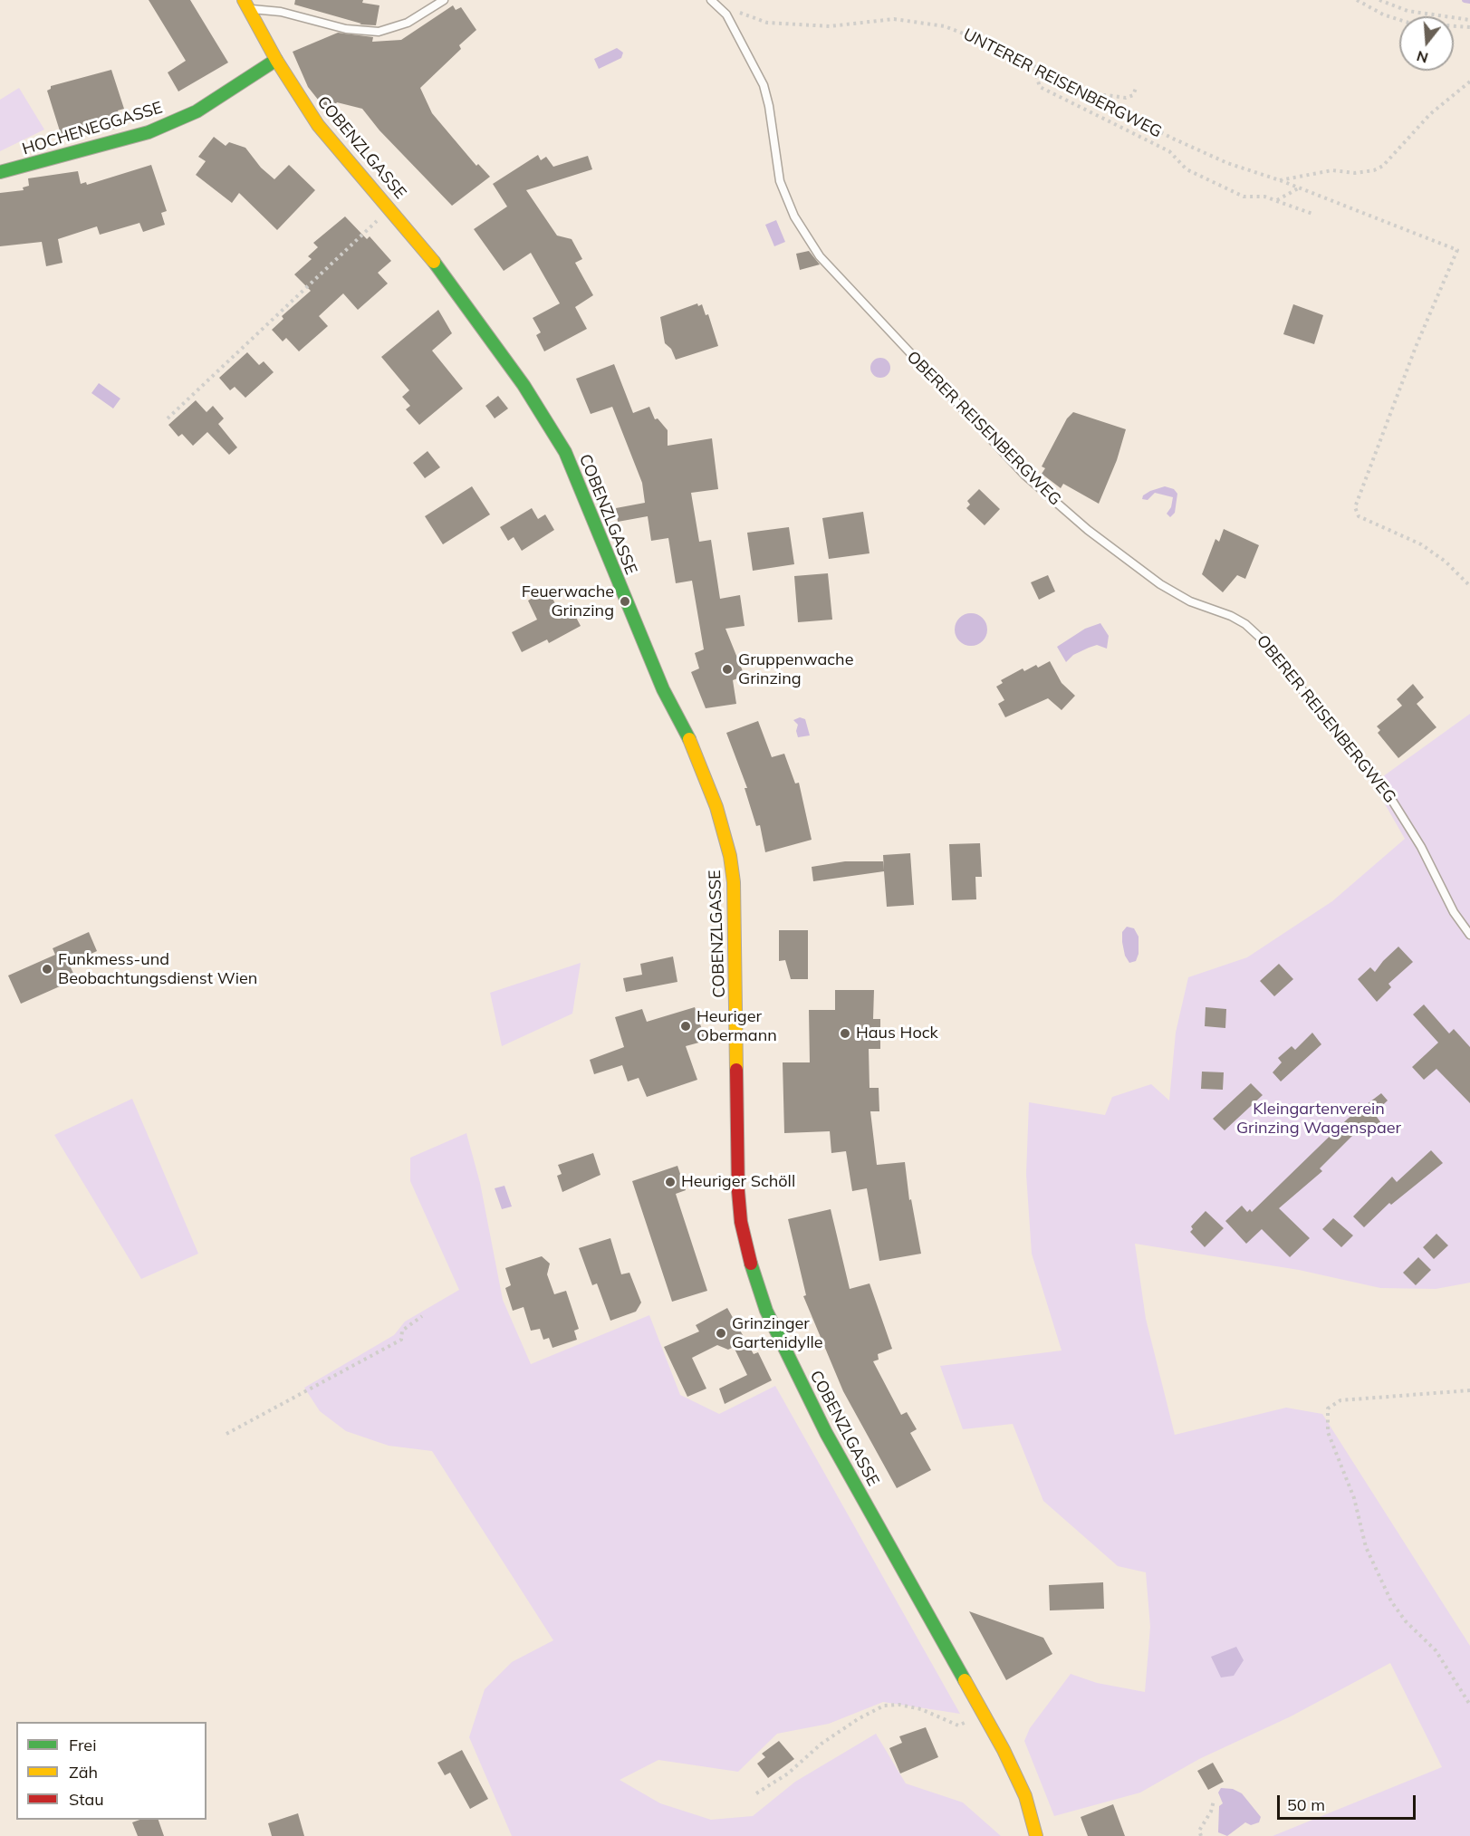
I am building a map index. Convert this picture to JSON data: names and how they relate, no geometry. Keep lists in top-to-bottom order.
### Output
{
  "streets": {
    "street": ["HOCHENEGGASSE", "COBENZLGASSE"],
    "lane": ["OBERER REISENBERGWEG"],
    "path": ["UNTERER REISENBERGWEG"]
  },
  "crossings": [
    ["UNTERER REISENBERGWEG", "OBERER REISENBERGWEG"],
    ["HOCHENEGGASSE", "COBENZLGASSE"]
  ],
  "parks": ["Kleingartenverein Grinzing Wagenspaer"],
  "places": [
    "Feuerwache Grinzing",
    "Gruppenwache Grinzing",
    "Funkmess-und Beobachtungsdienst Wien",
    "Heuriger Obermann",
    "Haus Hock",
    "Heuriger Schöll",
    "Grinzinger Gartenidylle"
  ],
  "legend": ["Frei", "Zäh", "Stau"],
  "scale_bar": "50 m",
  "north": "bottom"
}
